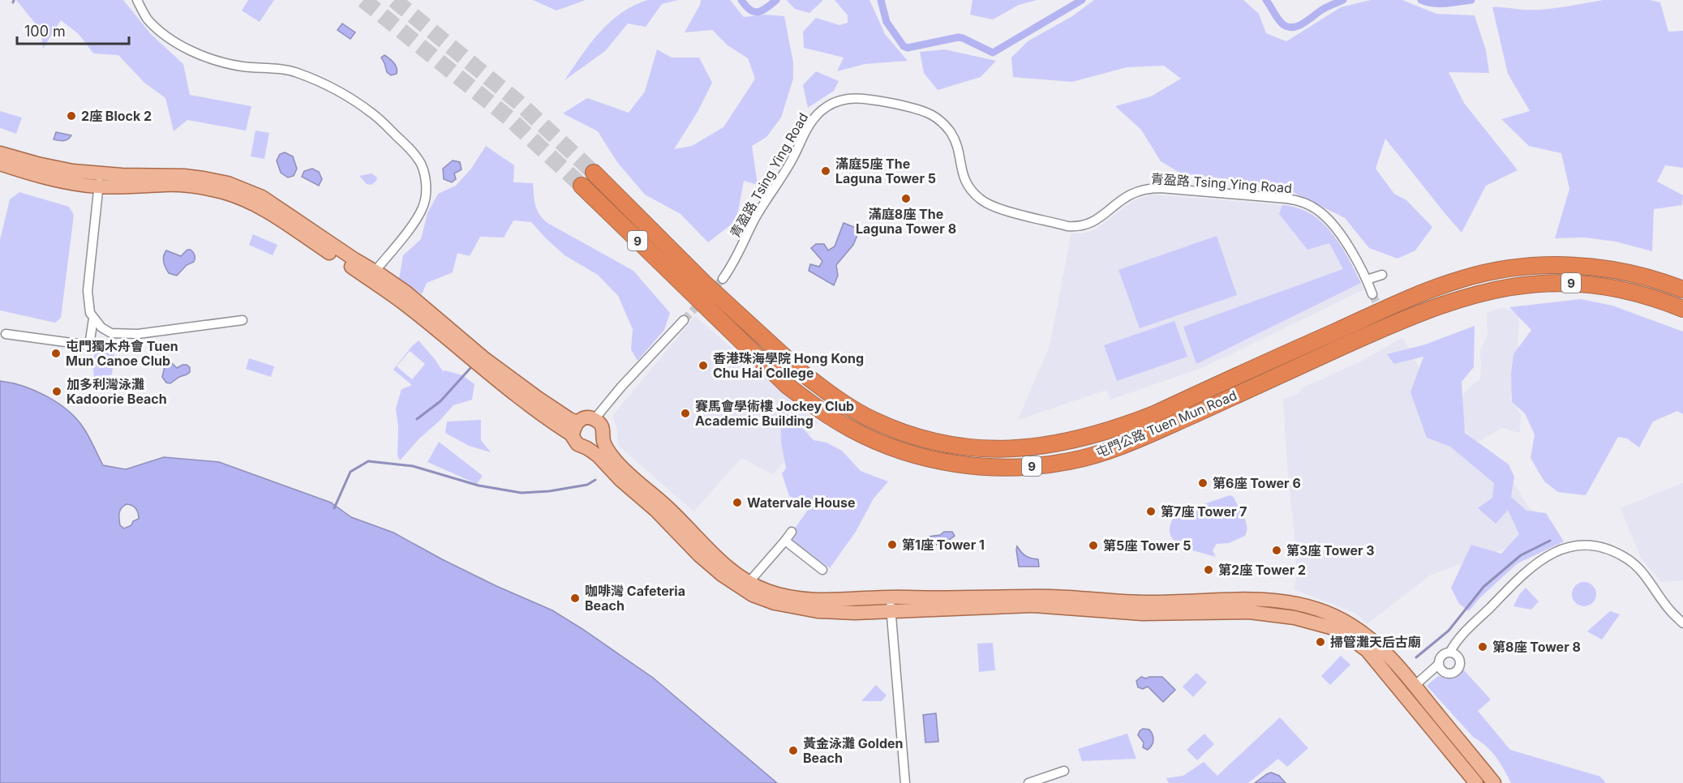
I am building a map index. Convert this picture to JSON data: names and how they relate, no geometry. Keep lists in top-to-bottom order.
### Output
{
  "streets": {
    "highway": ["9", "屯門公路 Tuen Mun Road"],
    "street": ["青盈路 Tsing Ying Road"]
  },
  "places": [
    "2座 Block 2",
    "滿庭5座 The Laguna Tower 5",
    "滿庭8座 The Laguna Tower 8",
    "屯門獨木舟會 Tuen Mun Canoe Club",
    "香港珠海學院 Hong Kong Chu Hai College",
    "加多利灣泳灘 Kadoorie Beach",
    "賽馬會學術樓 Jockey Club Academic Building",
    "第6座 Tower 6",
    "Watervale House",
    "第7座 Tower 7",
    "第1座 Tower 1",
    "第5座 Tower 5",
    "第3座 Tower 3",
    "第2座 Tower 2",
    "咖啡灣 Cafeteria Beach",
    "掃管灘天后古廟",
    "第8座 Tower 8",
    "黃金泳灘 Golden Beach"
  ],
  "scale_bar": "100 m"
}
